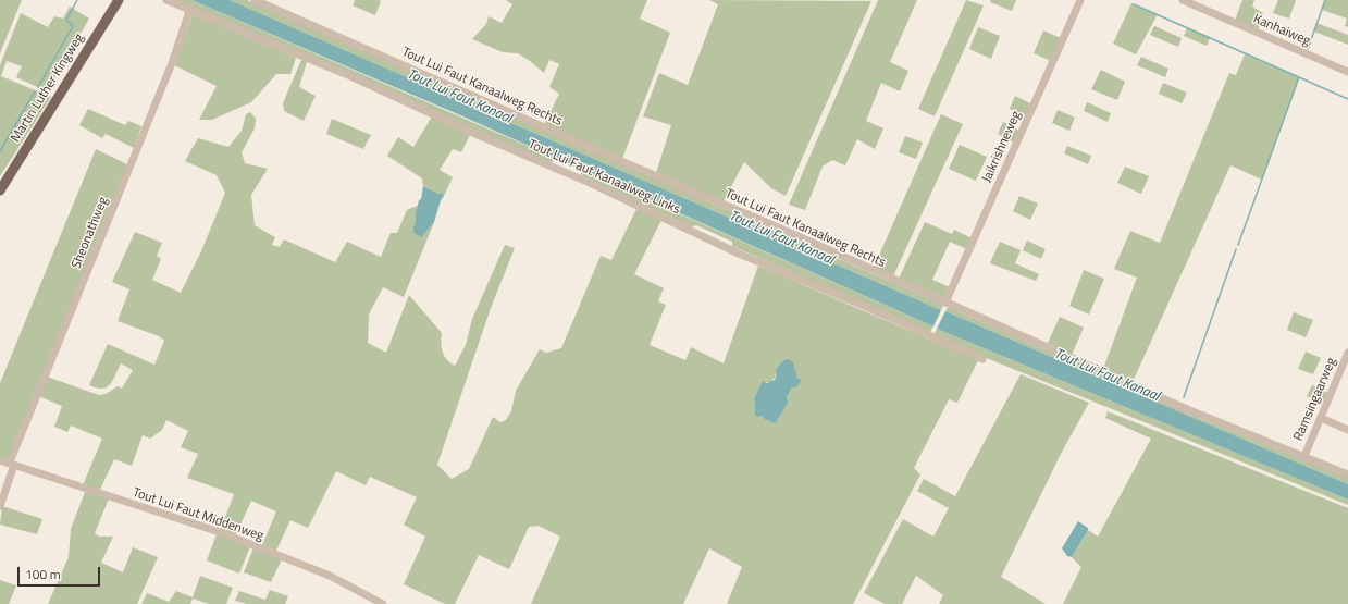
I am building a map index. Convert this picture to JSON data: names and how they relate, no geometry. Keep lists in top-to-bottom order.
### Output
{
  "streets": {
    "main road": ["Martin Luther Kingweg"],
    "street": [
      "Kanhaiweg",
      "Tout Lui Faut Kanaalweg Rechts",
      "Jaikrishneweg",
      "Tout Lui Faut Kanaalweg Links",
      "Sheonathweg",
      "Ramsingaarweg",
      "Tout Lui Faut Middenweg"
    ]
  },
  "crossings": [
    ["Tout Lui Faut Kanaalweg Rechts", "Jaikrishneweg"],
    ["Tout Lui Faut Kanaalweg Rechts", "Ramsingaarweg"],
    ["Tout Lui Faut Kanaalweg Links", "Sheonathweg"],
    ["Sheonathweg", "Tout Lui Faut Middenweg"]
  ],
  "water": ["Tout Lui Faut Kanaal"],
  "scale_bar": "100 m"
}
